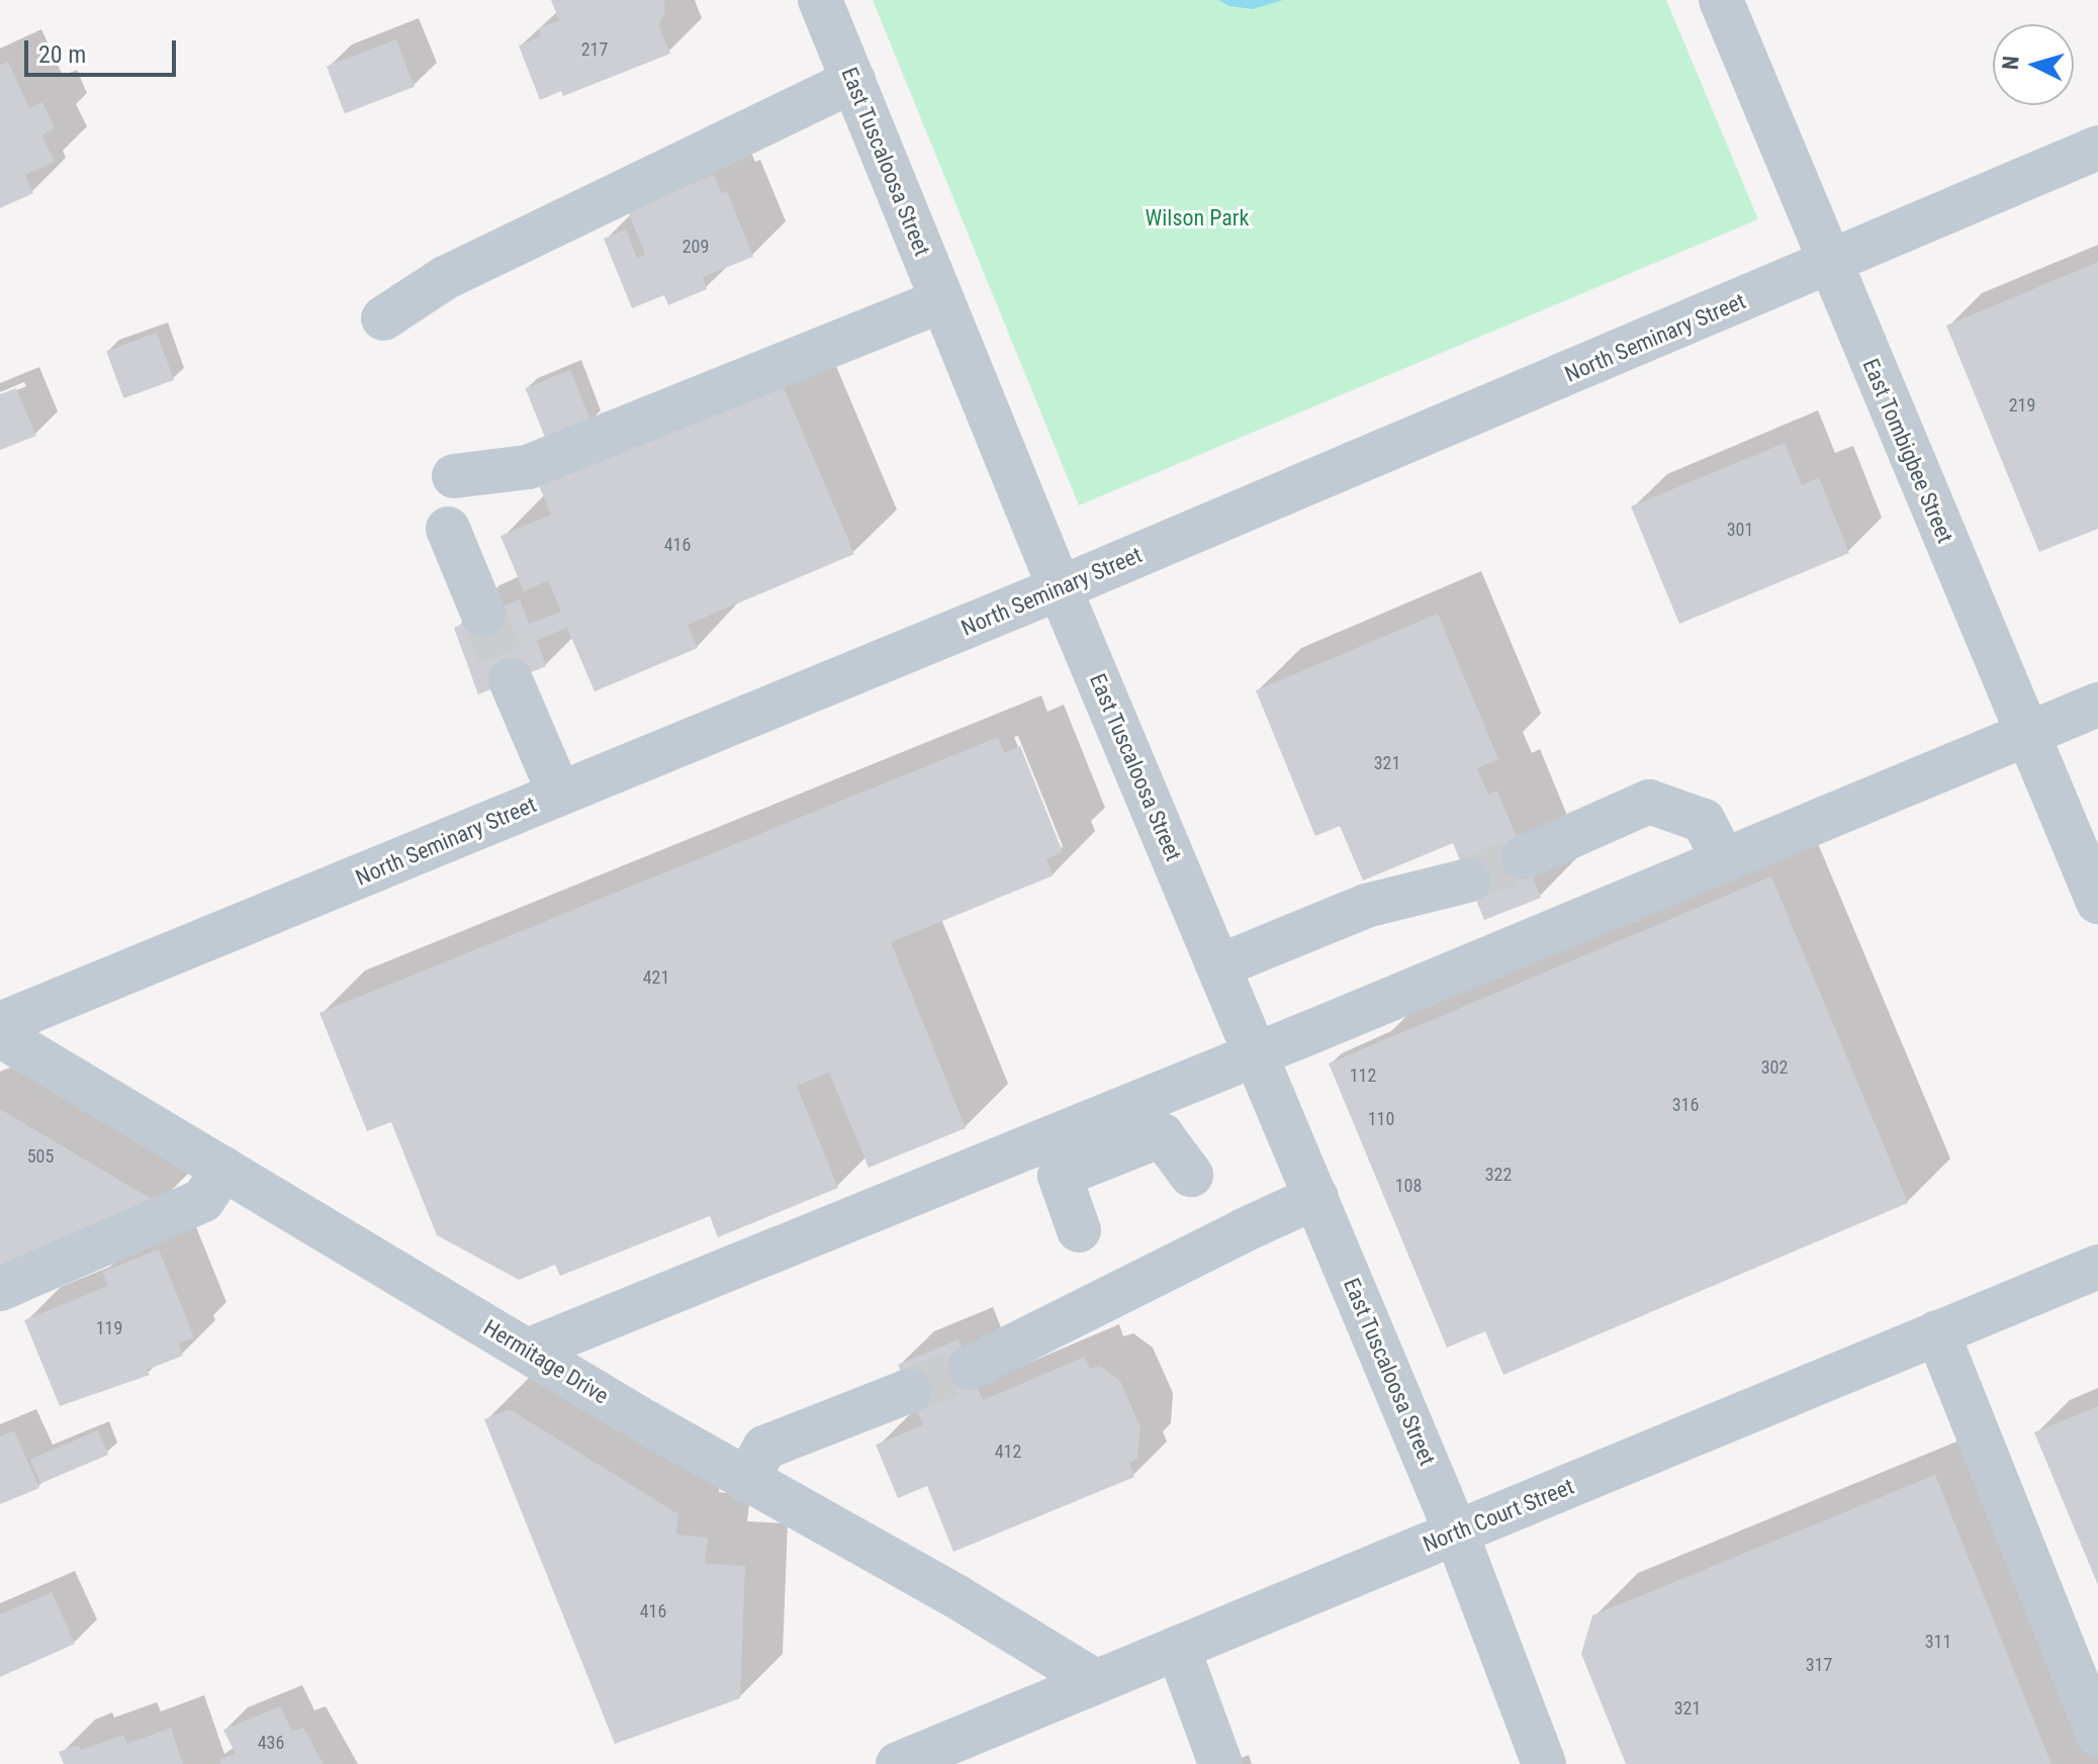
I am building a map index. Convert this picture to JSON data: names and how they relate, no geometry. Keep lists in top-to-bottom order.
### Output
{
  "streets": {
    "street": [
      "East Tuscaloosa Street",
      "North Seminary Street",
      "East Tombigbee Street",
      "Hermitage Drive",
      "North Court Street"
    ]
  },
  "crossings": [
    ["East Tuscaloosa Street", "North Seminary Street"],
    ["East Tuscaloosa Street", "North Court Street"],
    ["North Seminary Street", "East Tombigbee Street"],
    ["Hermitage Drive", "North Court Street"]
  ],
  "parks": ["Wilson Park"],
  "house_numbers": [
    "217",
    "209",
    "219",
    "301",
    "416",
    "321",
    "421",
    "302",
    "112",
    "316",
    "110",
    "505",
    "322",
    "108",
    "119",
    "412",
    "416",
    "311",
    "317",
    "321",
    "436"
  ],
  "scale_bar": "20 m",
  "north": "left"
}
